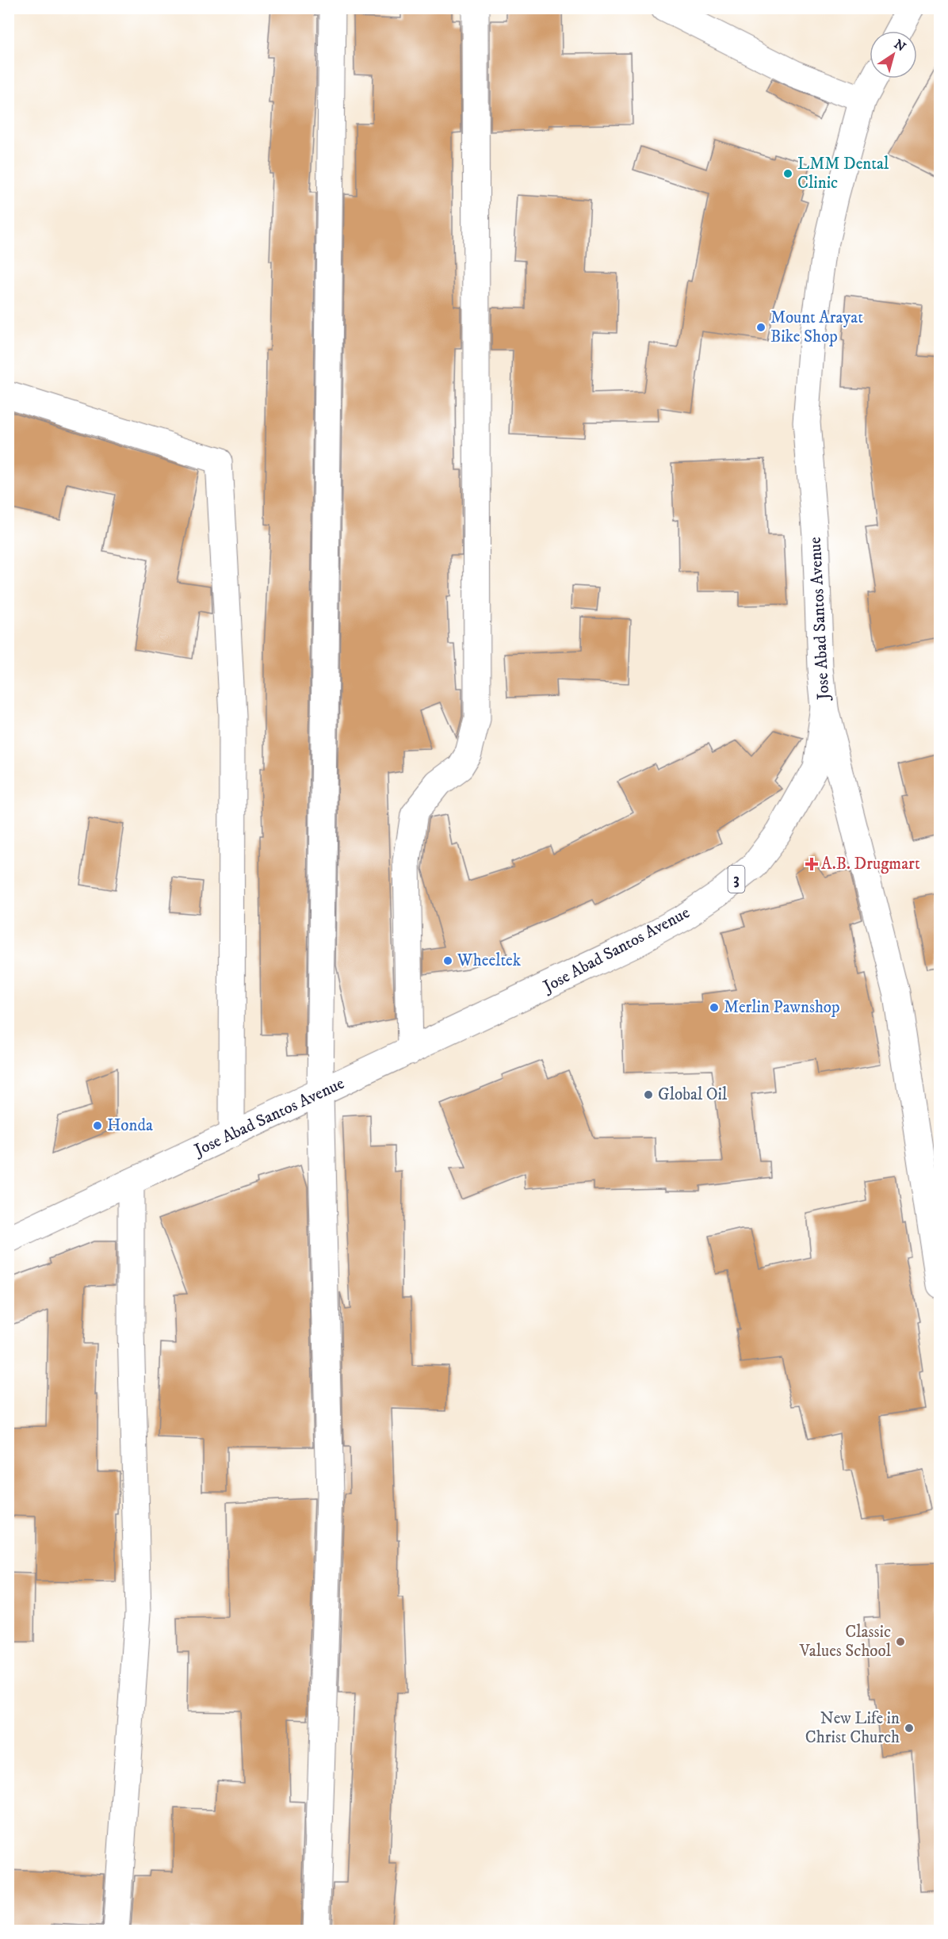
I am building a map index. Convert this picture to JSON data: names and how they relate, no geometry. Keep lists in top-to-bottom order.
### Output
{
  "streets": {
    "main road": ["Jose Abad Santos Avenue", "3"]
  },
  "places": {
    "other": [
      "LMM Dental Clinic",
      "Mount Arayat Bike Shop",
      "Wheeltek",
      "Merlin Pawnshop",
      "Global Oil",
      "Honda",
      "Classic Values School",
      "New Life in Christ Church"
    ],
    "health": ["A.B. Drugmart"]
  },
  "north": "top right"
}
